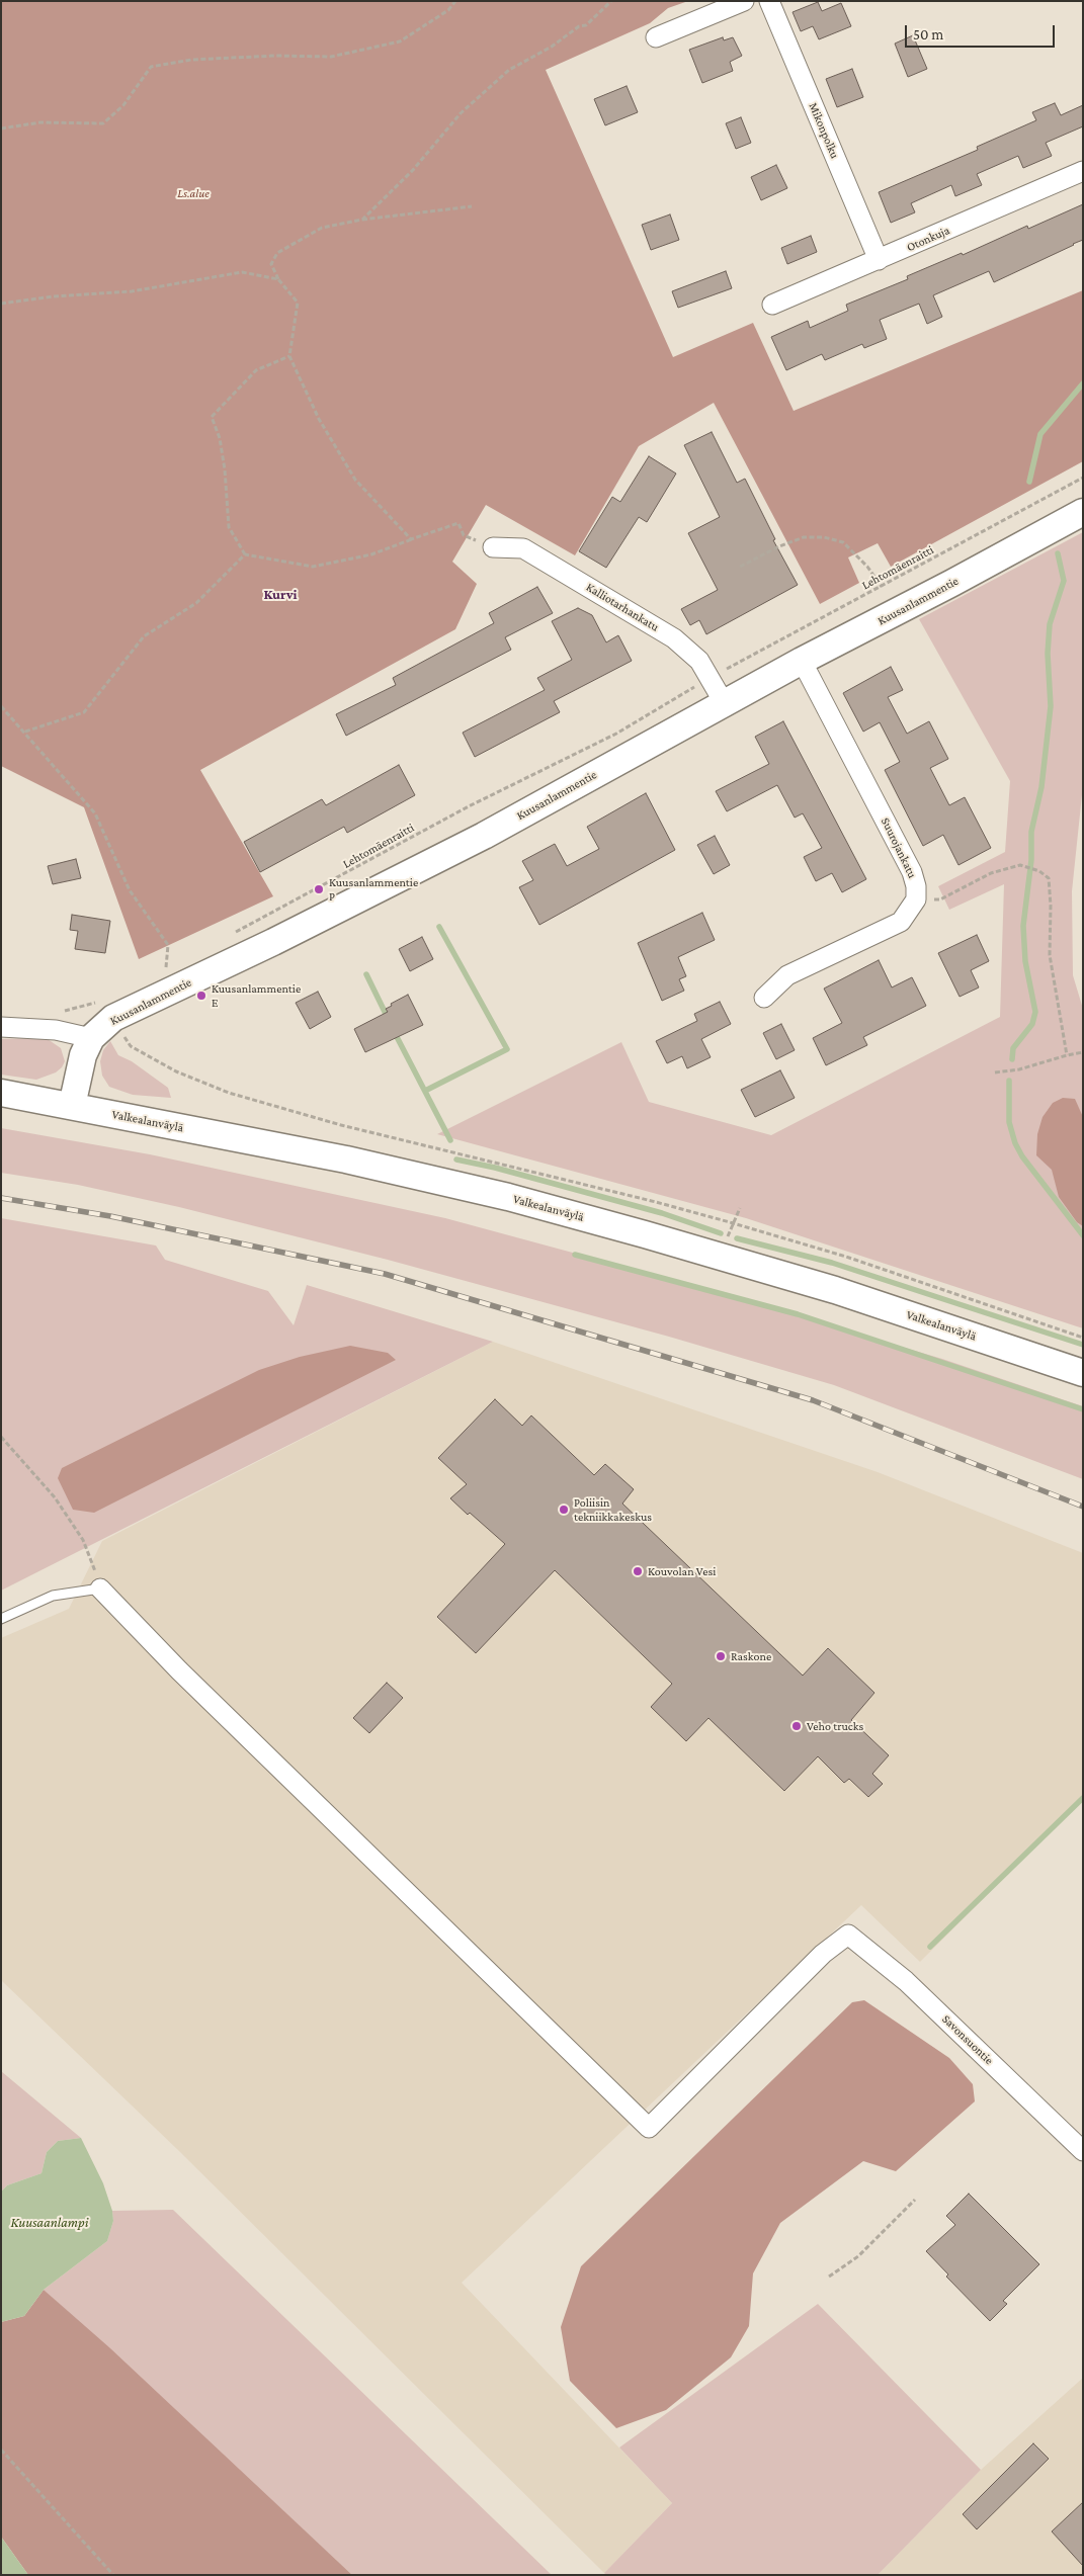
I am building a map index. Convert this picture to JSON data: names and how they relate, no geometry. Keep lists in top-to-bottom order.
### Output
{
  "streets": {
    "street": [
      "Mikonpolku",
      "Otonkuja",
      "Kuusanlammentie",
      "Kalliotarhankatu",
      "Suurojankatu",
      "Valkealanväylä",
      "Savonsuontie"
    ],
    "path": ["Lehtomäenraitti"]
  },
  "crossings": [
    ["Mikonpolku", "Otonkuja"],
    ["Kuusanlammentie", "Kalliotarhankatu"],
    ["Kuusanlammentie", "Suurojankatu"],
    ["Kuusanlammentie", "Valkealanväylä"]
  ],
  "districts": ["Kurvi"],
  "water": ["Kuusaanlampi"],
  "parks": ["Ls.alue"],
  "places": [
    "Kuusanlammentie P",
    "Kuusanlammentie E",
    "Poliisin tekniikkakeskus",
    "Kouvolan Vesi",
    "Raskone",
    "Veho trucks"
  ],
  "scale_bar": "50 m"
}
